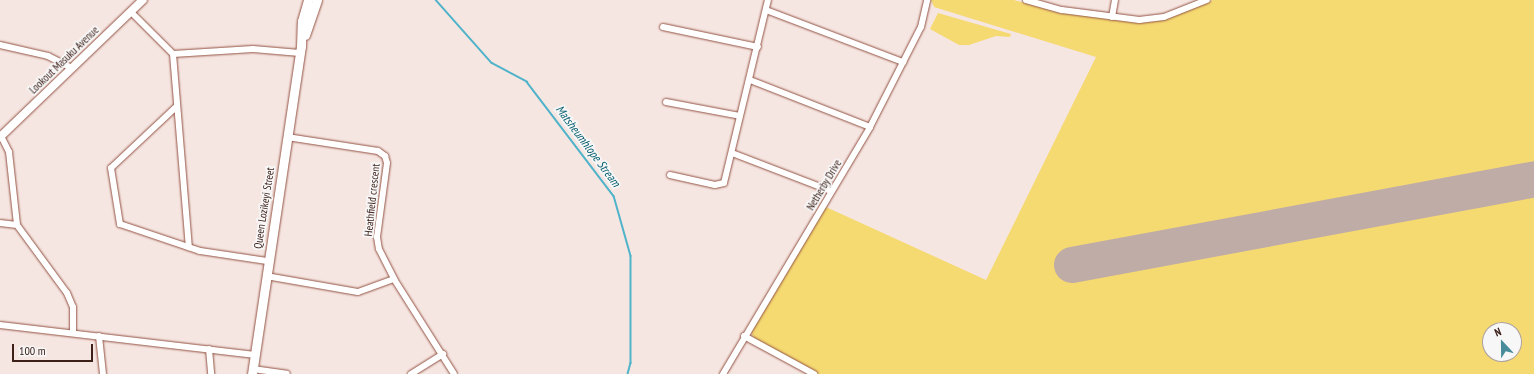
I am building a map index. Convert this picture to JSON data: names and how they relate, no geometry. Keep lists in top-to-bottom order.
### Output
{
  "streets": {
    "main road": ["Queen Lozikeyi Street"],
    "street": ["Lookout Masuku Avenue", "Netherby Drive", "Heathfield crescent"]
  },
  "crossings": [
    ["Heathfield crescent", "Queen Lozikeyi Street"]
  ],
  "water": ["Matsheumhlope Stream"],
  "scale_bar": "100 m",
  "north": "top"
}
